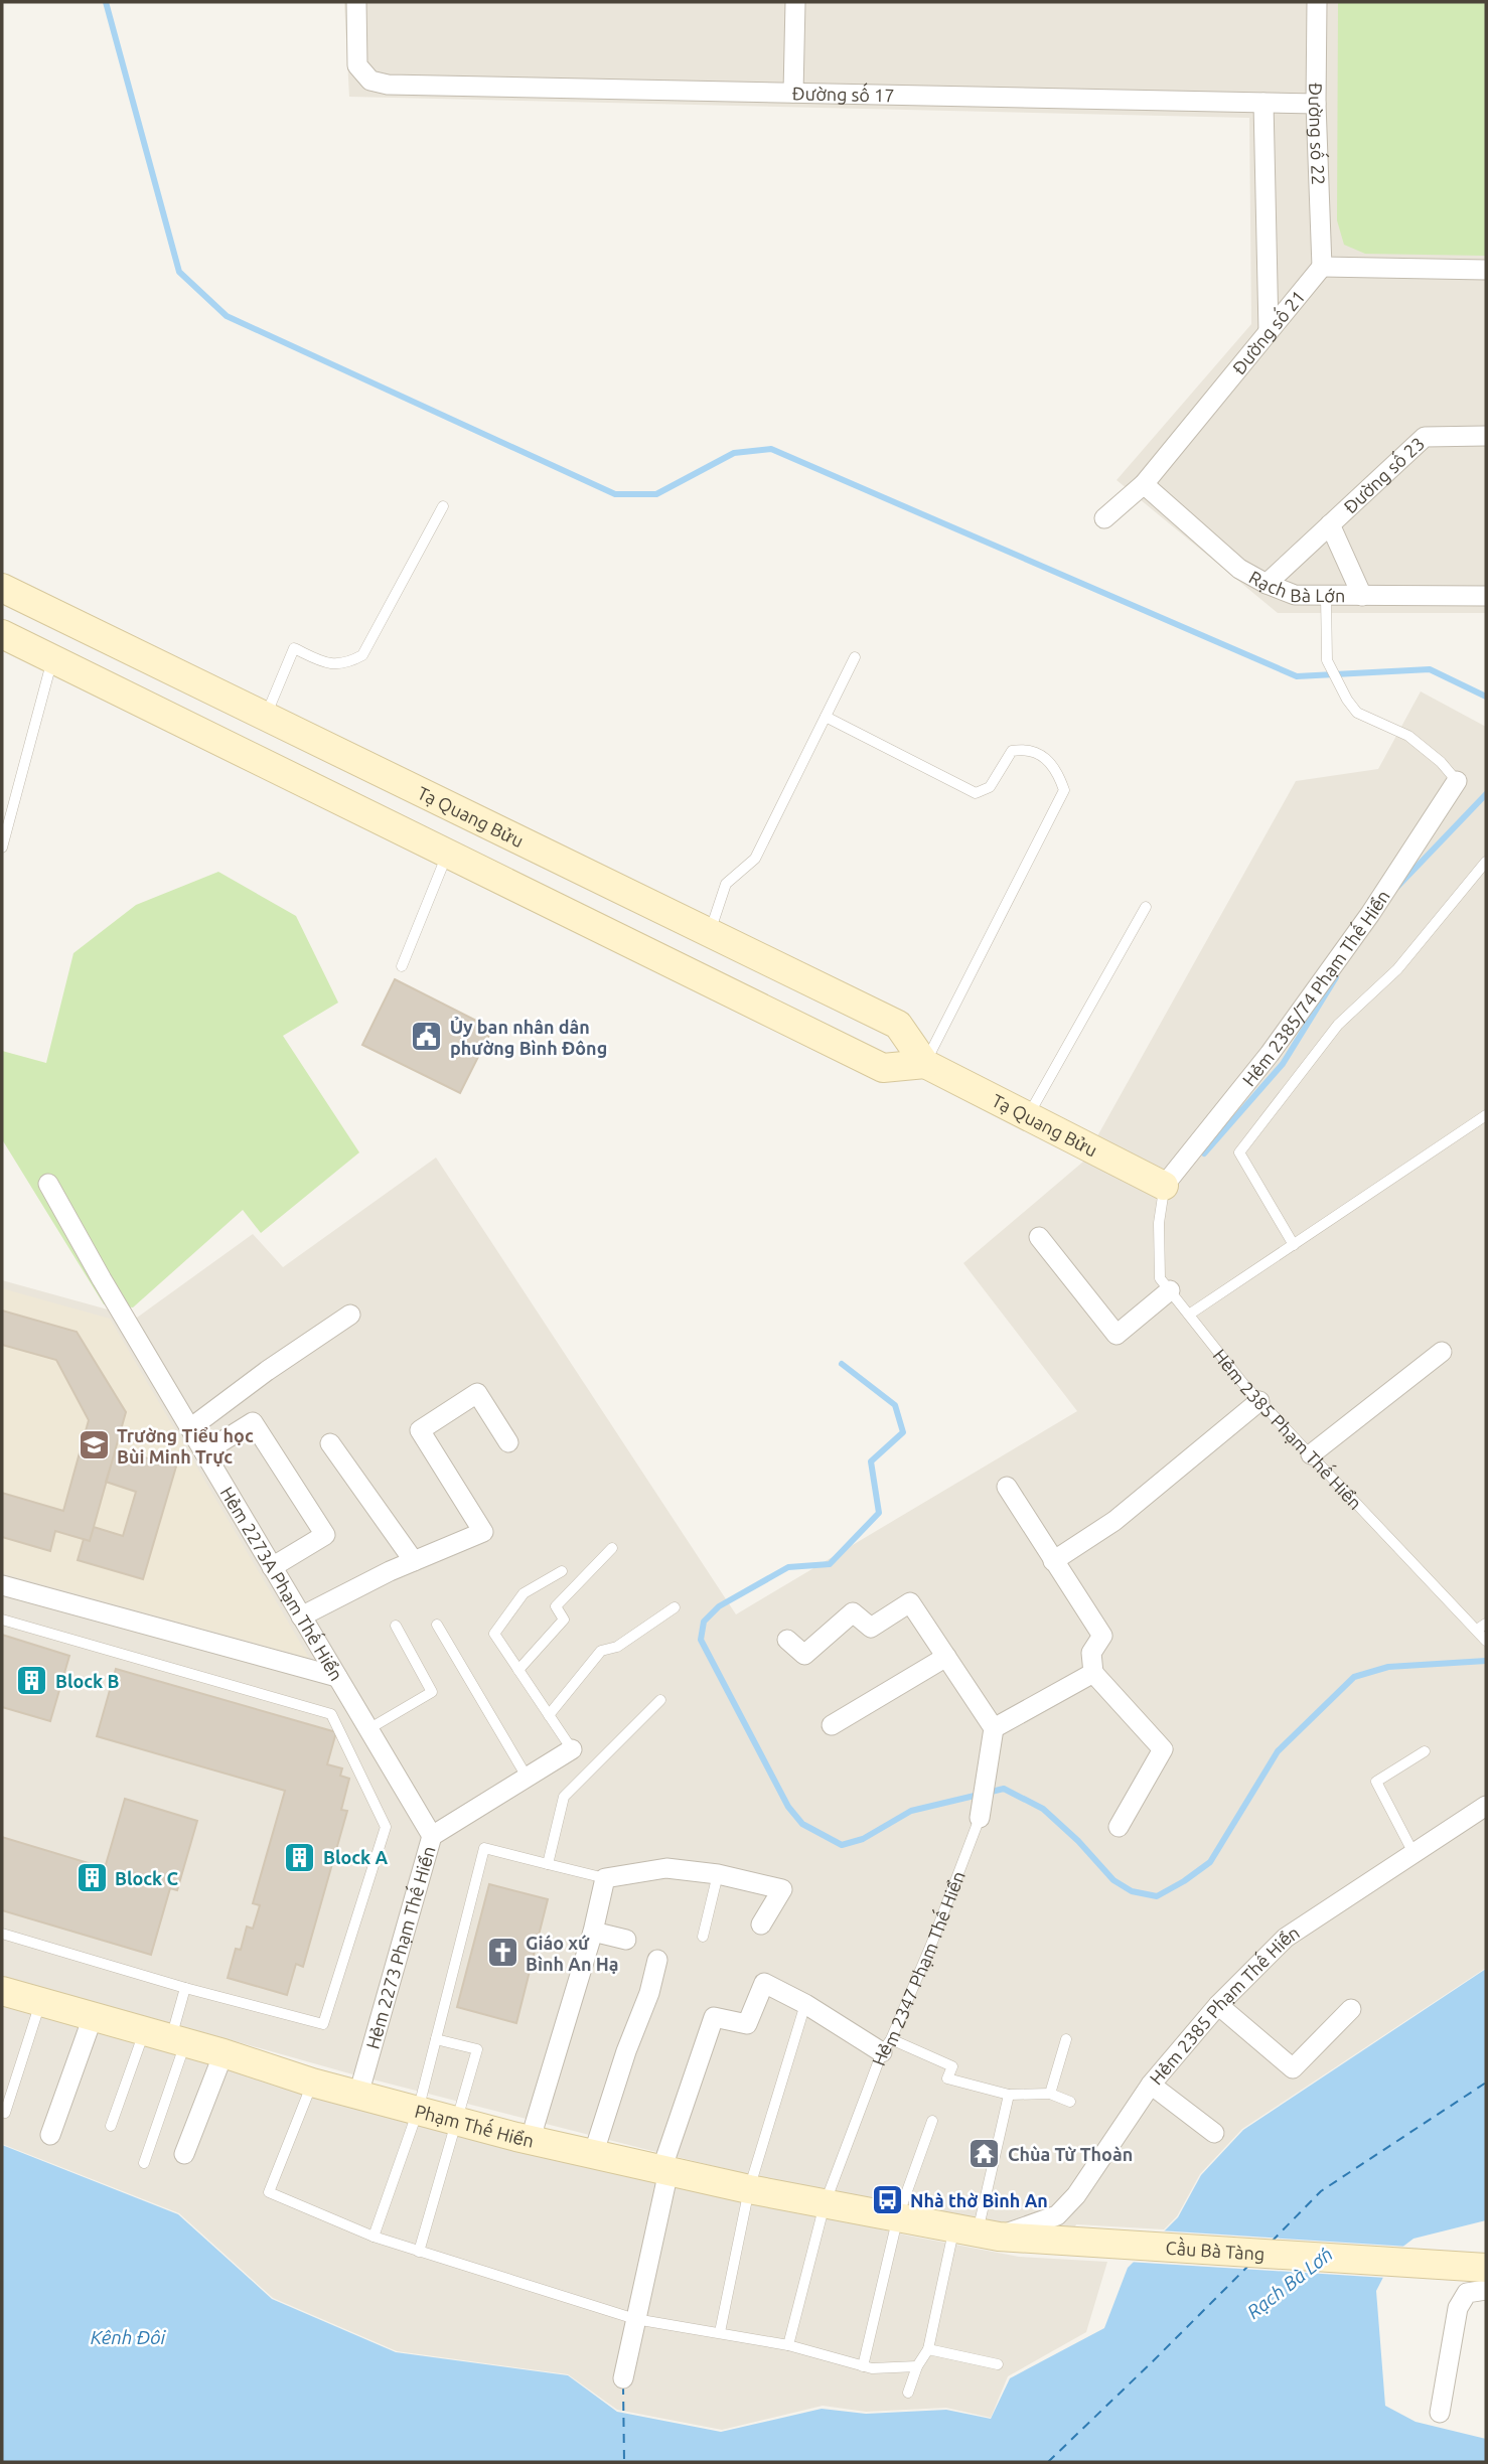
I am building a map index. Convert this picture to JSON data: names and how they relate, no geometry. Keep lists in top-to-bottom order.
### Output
{
  "streets": {
    "street": [
      "Đường số 17",
      "Đường số 22",
      "Đường số 21",
      "Đường số 23",
      "Rạch Bà Lớn",
      "Tạ Quang Bửu",
      "Hẻm 2385/74 Phạm Thế Hiển",
      "Hẻm 2385 Phạm Thế Hiển",
      "Hẻm 2273A Phạm Thế Hiển",
      "Hẻm 2273 Phạm Thế Hiển",
      "Hẻm 2347 Phạm Thế Hiển",
      "Phạm Thế Hiển",
      "Cầu Bà Tàng"
    ]
  },
  "crossings": [
    ["Đường số 17", "Đường số 22"],
    ["Đường số 22", "Đường số 21"],
    ["Đường số 21", "Rạch Bà Lớn"],
    ["Đường số 23", "Rạch Bà Lớn"],
    ["Tạ Quang Bửu", "Hẻm 2385/74 Phạm Thế Hiển"],
    ["Tạ Quang Bửu", "Hẻm 2385 Phạm Thế Hiển"],
    ["Hẻm 2385/74 Phạm Thế Hiển", "Hẻm 2385 Phạm Thế Hiển"],
    ["Hẻm 2385 Phạm Thế Hiển", "Phạm Thế Hiển"],
    ["Hẻm 2273A Phạm Thế Hiển", "Hẻm 2273 Phạm Thế Hiển"],
    ["Hẻm 2273 Phạm Thế Hiển", "Phạm Thế Hiển"],
    ["Hẻm 2347 Phạm Thế Hiển", "Phạm Thế Hiển"],
    ["Phạm Thế Hiển", "Cầu Bà Tàng"]
  ],
  "water": ["Rạch Bà Lớn", "Kênh Đôi"],
  "places": {
    "public building": ["Ủy ban nhân dân phường Bình Đông"],
    "school or university": ["Trường Tiểu học Bùi Minh Trực"],
    "building": ["Block B", "Block A", "Block C"],
    "church": ["Giáo xứ Bình An Hạ"],
    "temple": ["Chùa Từ Thoàn"],
    "bus stop": ["Nhà thờ Bình An"]
  }
}
